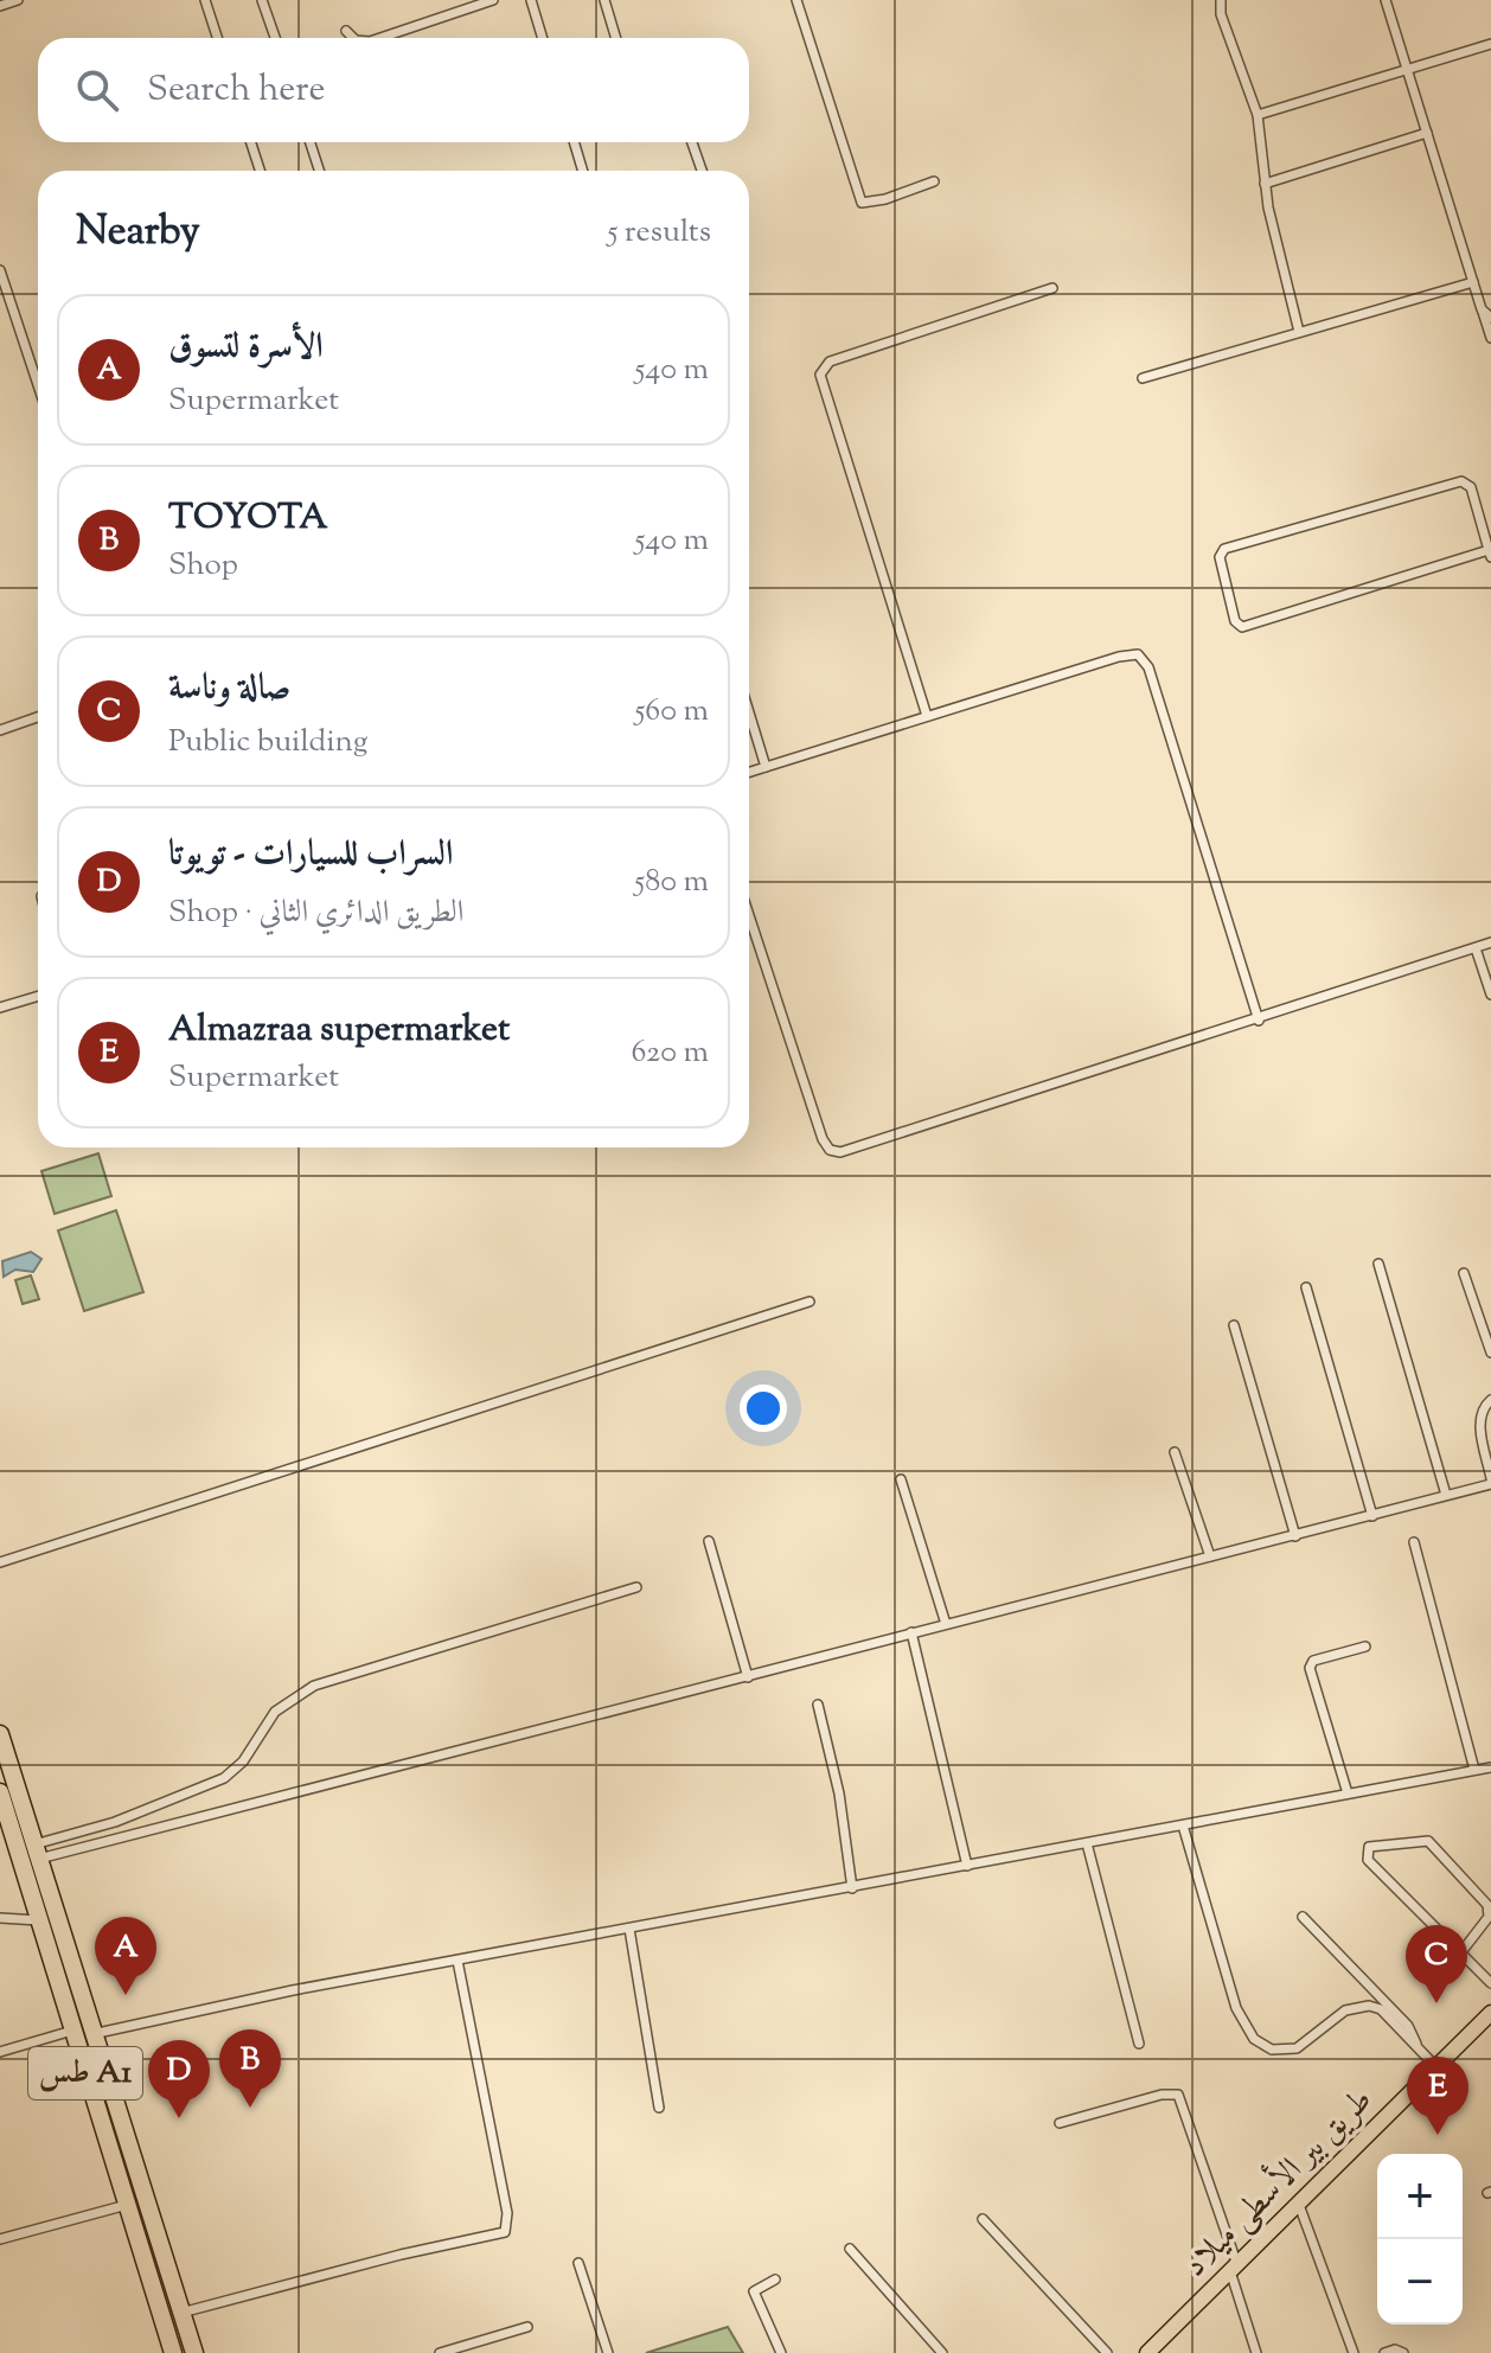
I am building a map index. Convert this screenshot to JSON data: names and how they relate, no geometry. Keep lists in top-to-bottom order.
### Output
{
  "streets": {
    "highway": ["طس A1"],
    "main road": ["طريق بير الأسطى ميلاد"]
  },
  "page": {
    "search": "Search here",
    "heading": ["Nearby", "5 results"],
    "list": [
      {
        "mark": "A",
        "name": "الأسرة لتسوق",
        "note": "Supermarket",
        "value": "540 m"
      },
      {
        "mark": "B",
        "name": "TOYOTA",
        "note": "Shop",
        "value": "540 m"
      },
      {
        "mark": "C",
        "name": "صالة وناسة",
        "note": "Public building",
        "value": "560 m"
      },
      {
        "mark": "D",
        "name": "السراب للسيارات - تويوتا",
        "note": "Shop · الطريق الدائري الثاني",
        "value": "580 m"
      },
      {
        "mark": "E",
        "name": "Almazraa supermarket",
        "note": "Supermarket",
        "value": "620 m"
      }
    ],
    "pins": [
      "A",
      "C",
      "B",
      "D",
      "E"
    ],
    "map_buttons": ["+", "−"]
  }
}
